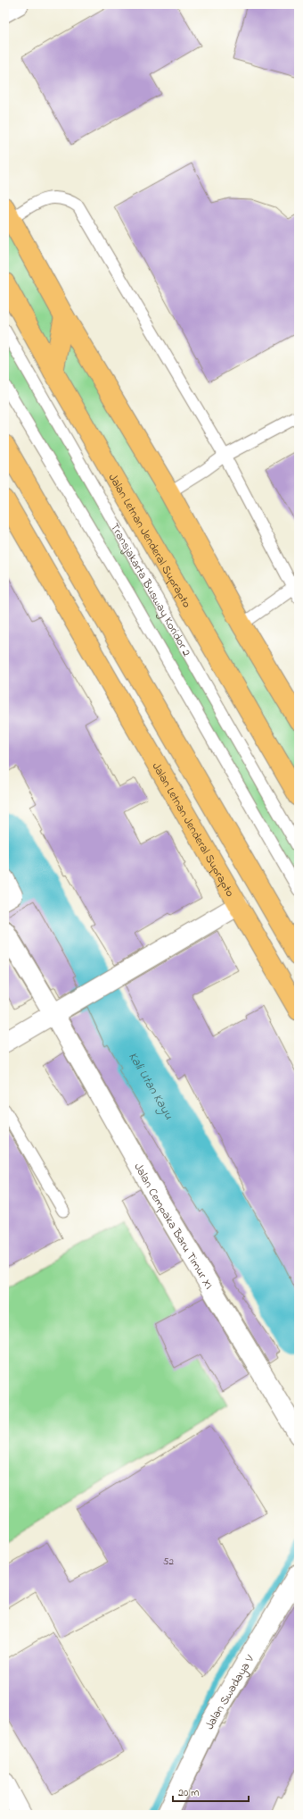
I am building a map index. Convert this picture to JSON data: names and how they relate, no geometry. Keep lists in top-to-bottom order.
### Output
{
  "streets": {
    "main road": ["Jalan Letnan Jenderal Suprapto"],
    "street": ["Jalan Cempaka Baru Timur XI", "Jalan Swadaya V"],
    "lane": ["Transjakarta Busway Koridor 2"]
  },
  "water": ["Kali Utan Kayu"],
  "house_numbers": ["52"],
  "scale_bar": "20 m"
}
